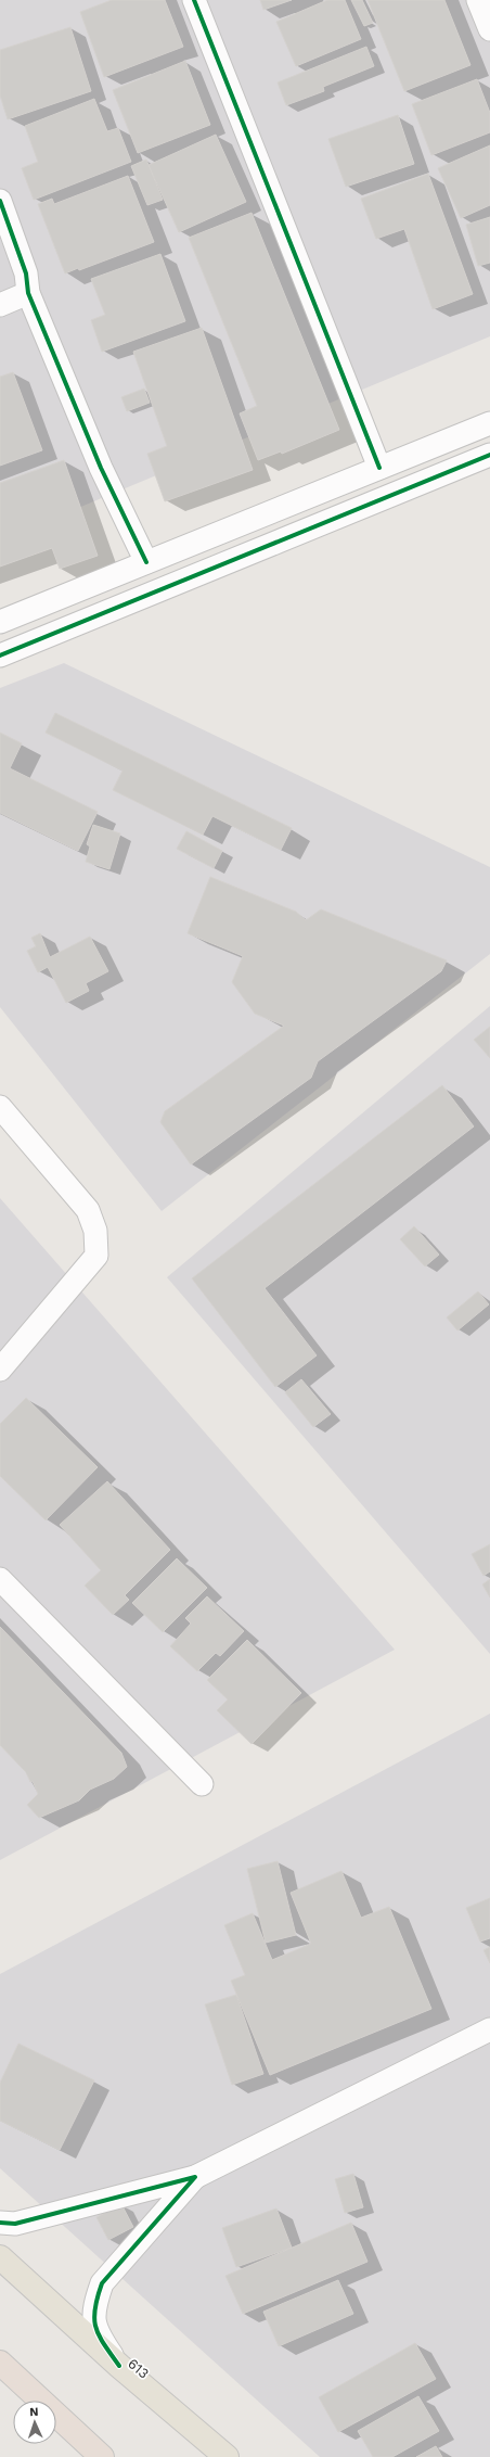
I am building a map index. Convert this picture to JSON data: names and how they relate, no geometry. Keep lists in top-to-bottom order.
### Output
{
  "streets": {
    "main road": ["613"]
  },
  "north": "top"
}
